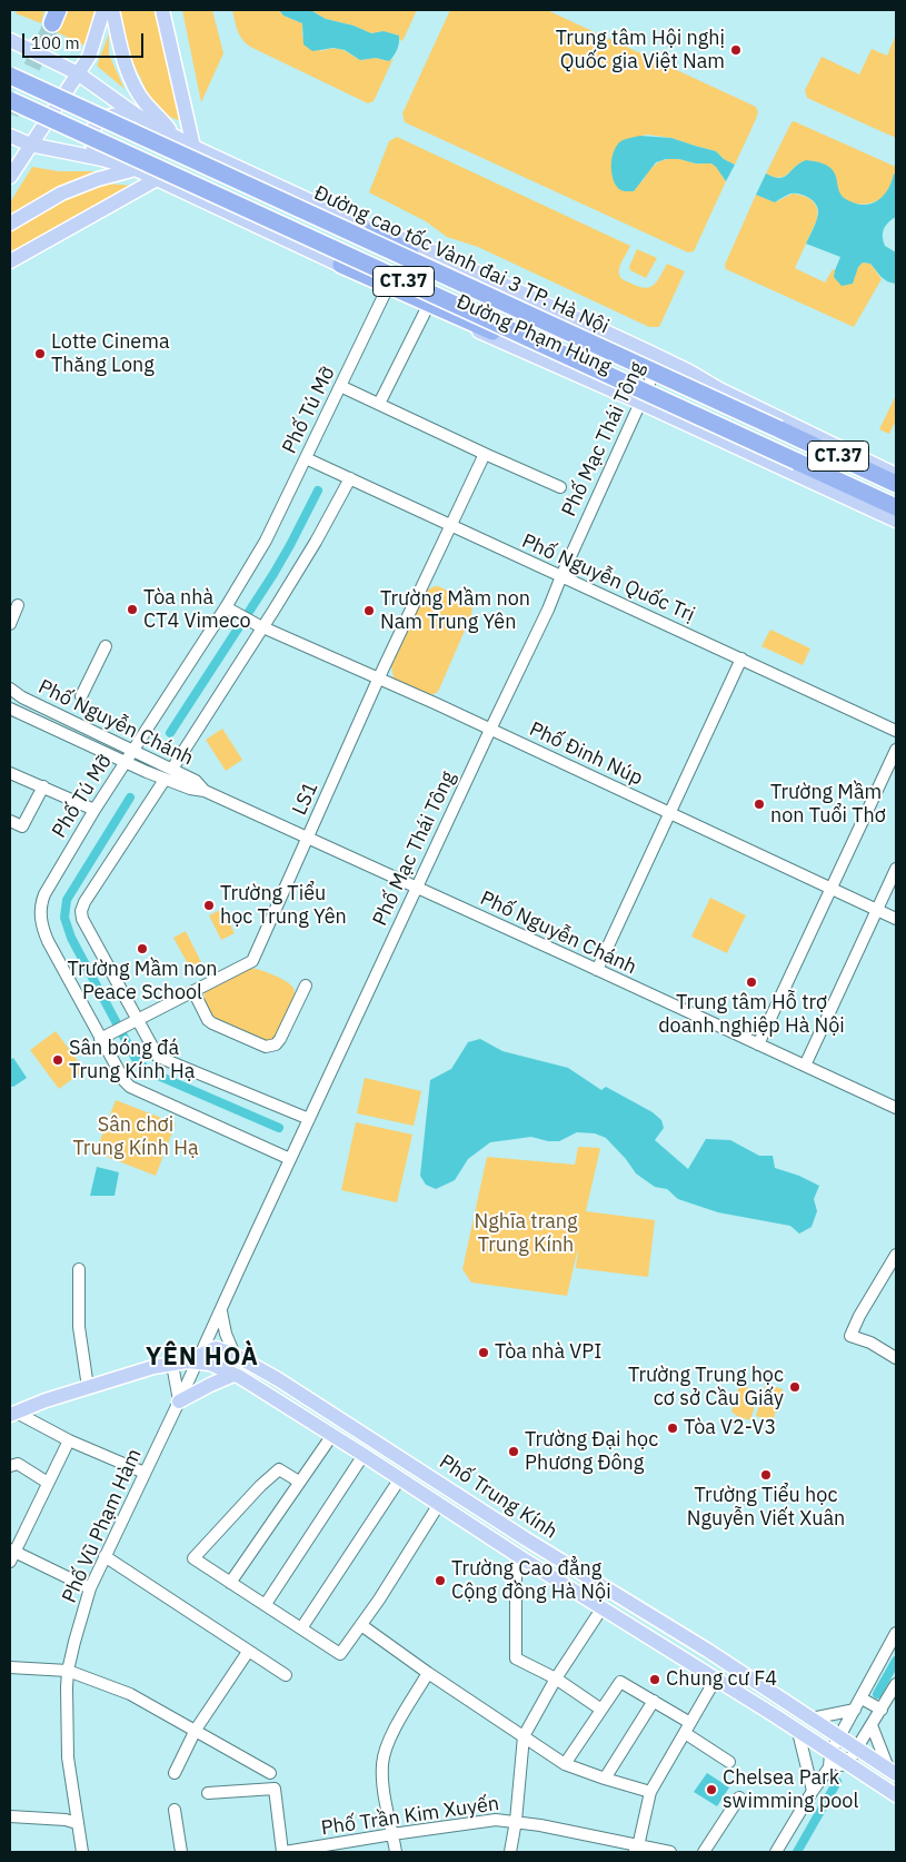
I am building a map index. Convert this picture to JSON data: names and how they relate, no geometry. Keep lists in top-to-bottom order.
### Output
{
  "streets": {
    "highway": ["Đường cao tốc Vành đai 3 TP. Hà Nội", "CT.37"],
    "main road": ["Đường Phạm Hùng", "Phố Trung Kính"],
    "street": [
      "Phố Tú Mỡ",
      "Phố Mạc Thái Tông",
      "Phố Nguyễn Quốc Trị",
      "Phố Nguyễn Chánh",
      "Phố Đinh Núp",
      "LS1",
      "Phố Vũ Phạm Hàm",
      "Phố Trần Kim Xuyến"
    ]
  },
  "crossings": [
    ["Đường Phạm Hùng", "Phố Tú Mỡ"],
    ["Đường Phạm Hùng", "Phố Mạc Thái Tông"],
    ["Phố Tú Mỡ", "Phố Mạc Thái Tông"],
    ["Phố Tú Mỡ", "Phố Nguyễn Quốc Trị"],
    ["Phố Tú Mỡ", "Phố Nguyễn Chánh"],
    ["Phố Tú Mỡ", "Phố Đinh Núp"],
    ["Phố Tú Mỡ", "LS1"],
    ["Phố Mạc Thái Tông", "Phố Nguyễn Quốc Trị"],
    ["Phố Mạc Thái Tông", "Phố Nguyễn Chánh"],
    ["Phố Mạc Thái Tông", "Phố Đinh Núp"],
    ["Phố Mạc Thái Tông", "Phố Trung Kính"],
    ["Phố Mạc Thái Tông", "Phố Vũ Phạm Hàm"],
    ["Phố Nguyễn Quốc Trị", "LS1"],
    ["Phố Nguyễn Chánh", "LS1"],
    ["Phố Đinh Núp", "LS1"],
    ["Phố Trung Kính", "Phố Vũ Phạm Hàm"]
  ],
  "districts": ["YÊN HOÀ"],
  "parks": ["Sân chơi Trung Kính Hạ", "Nghĩa trang Trung Kính"],
  "places": [
    "Trung tâm Hội nghị Quốc gia Việt Nam",
    "Lotte Cinema Thăng Long",
    "Tòa nhà CT4 Vimeco",
    "Trường Mầm non Nam Trung Yên",
    "Trường Mầm non Tuổi Thơ",
    "Trường Tiểu học Trung Yên",
    "Trường Mầm non Peace School",
    "Trung tâm Hỗ trợ doanh nghiệp Hà Nội",
    "Sân bóng đá Trung Kính Hạ",
    "Tòa nhà VPI",
    "Trường Trung học cơ sở Cầu Giấy",
    "Tòa V2-V3",
    "Trường Đại học Phương Đông",
    "Trường Tiểu học Nguyễn Viết Xuân",
    "Trường Cao đẳng Cộng đồng Hà Nội",
    "Chung cư F4",
    "Chelsea Park swimming pool"
  ],
  "scale_bar": "100 m"
}
